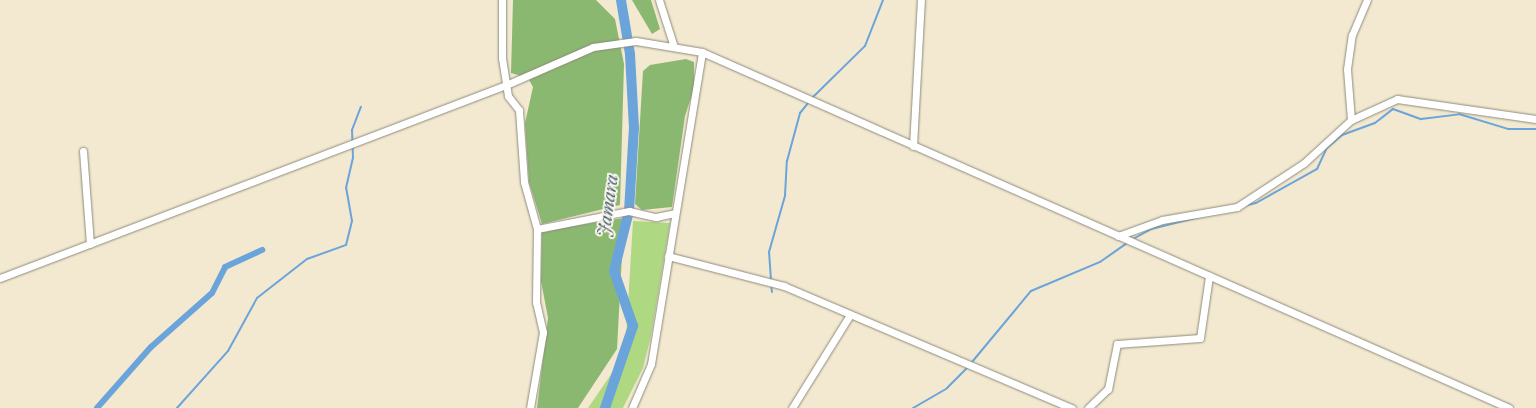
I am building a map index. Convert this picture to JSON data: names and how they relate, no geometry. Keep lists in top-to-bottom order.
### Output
{
  "water": ["Jamara"]
}
